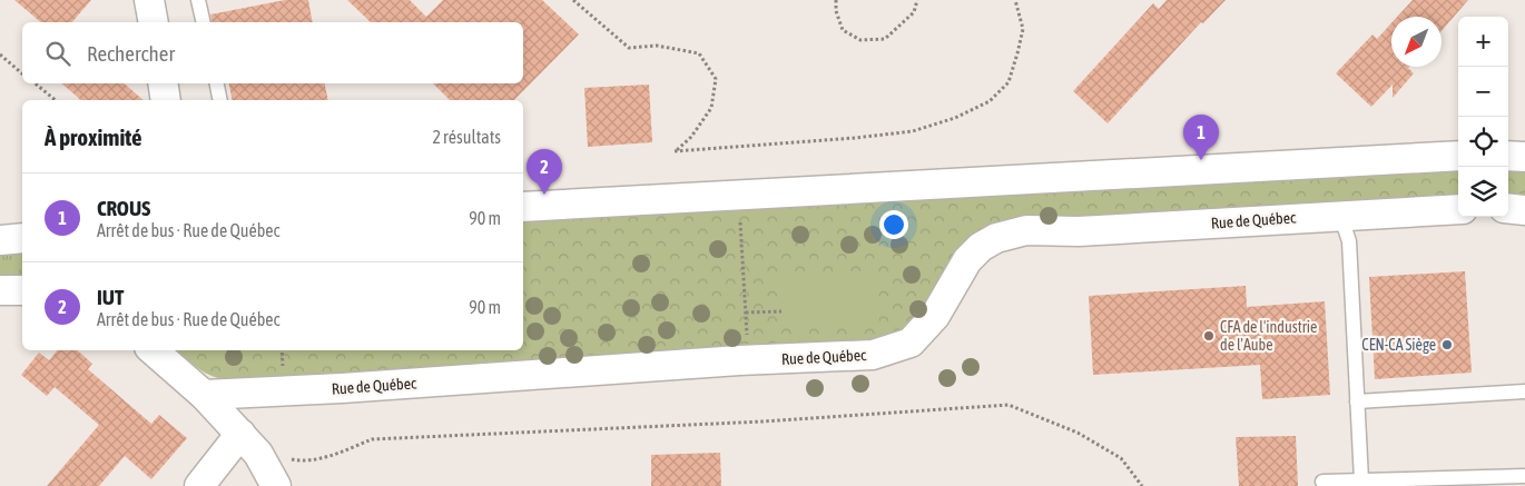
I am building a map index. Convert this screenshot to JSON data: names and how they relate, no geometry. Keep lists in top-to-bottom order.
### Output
{
  "streets": {
    "street": ["Rue de Québec"]
  },
  "places": ["CFA de l'industrie de l'Aube", "CEN-CA Siège"],
  "north": "bottom left",
  "page": {
    "map_buttons": ["+", "−"],
    "search": "Rechercher",
    "heading": ["À proximité", "2 résultats"],
    "pins": ["1", "2"],
    "list": [
      {
        "mark": "1",
        "name": "CROUS",
        "note": "Arrêt de bus · Rue de Québec",
        "value": "90 m"
      },
      {
        "mark": "2",
        "name": "IUT",
        "note": "Arrêt de bus · Rue de Québec",
        "value": "90 m"
      }
    ]
  }
}
